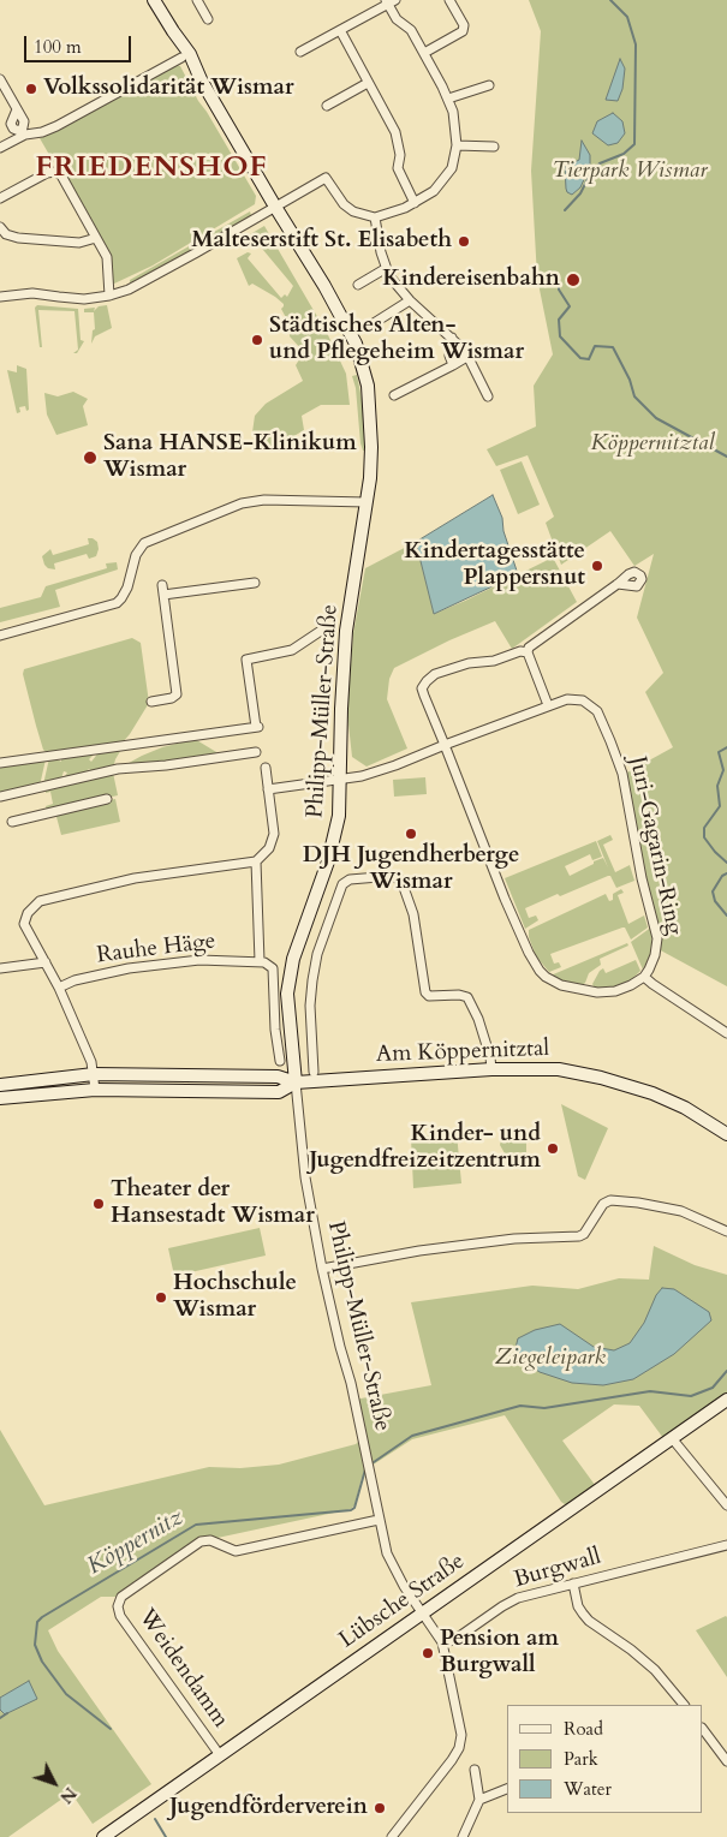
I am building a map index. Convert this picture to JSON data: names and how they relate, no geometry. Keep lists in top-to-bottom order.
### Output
{
  "streets": {
    "street": [
      "Philipp-Müller-Straße",
      "Juri-Gagarin-Ring",
      "Rauhe Häge",
      "Am Köppernitztal",
      "Burgwall",
      "Lübsche Straße",
      "Weidendamm"
    ]
  },
  "crossings": [
    ["Philipp-Müller-Straße", "Juri-Gagarin-Ring"],
    ["Philipp-Müller-Straße", "Am Köppernitztal"],
    ["Philipp-Müller-Straße", "Lübsche Straße"],
    ["Philipp-Müller-Straße", "Weidendamm"],
    ["Lübsche Straße", "Weidendamm"]
  ],
  "districts": ["FRIEDENSHOF"],
  "water": ["Köppernitz"],
  "parks": ["Tierpark Wismar", "Köppernitztal", "Ziegeleipark"],
  "places": [
    "Volkssolidarität Wismar",
    "Malteserstift St. Elisabeth",
    "Kindereisenbahn",
    "Städtisches Alten- und Pflegeheim Wismar",
    "Sana HANSE-Klinikum Wismar",
    "Kindertagesstätte Plappersnut",
    "DJH Jugendherberge Wismar",
    "Kinder- und Jugendfreizeitzentrum",
    "Theater der Hansestadt Wismar",
    "Hochschule Wismar",
    "Pension am Burgwall",
    "Jugendförderverein"
  ],
  "legend": ["Road", "Park", "Water"],
  "scale_bar": "100 m",
  "north": "bottom right"
}
